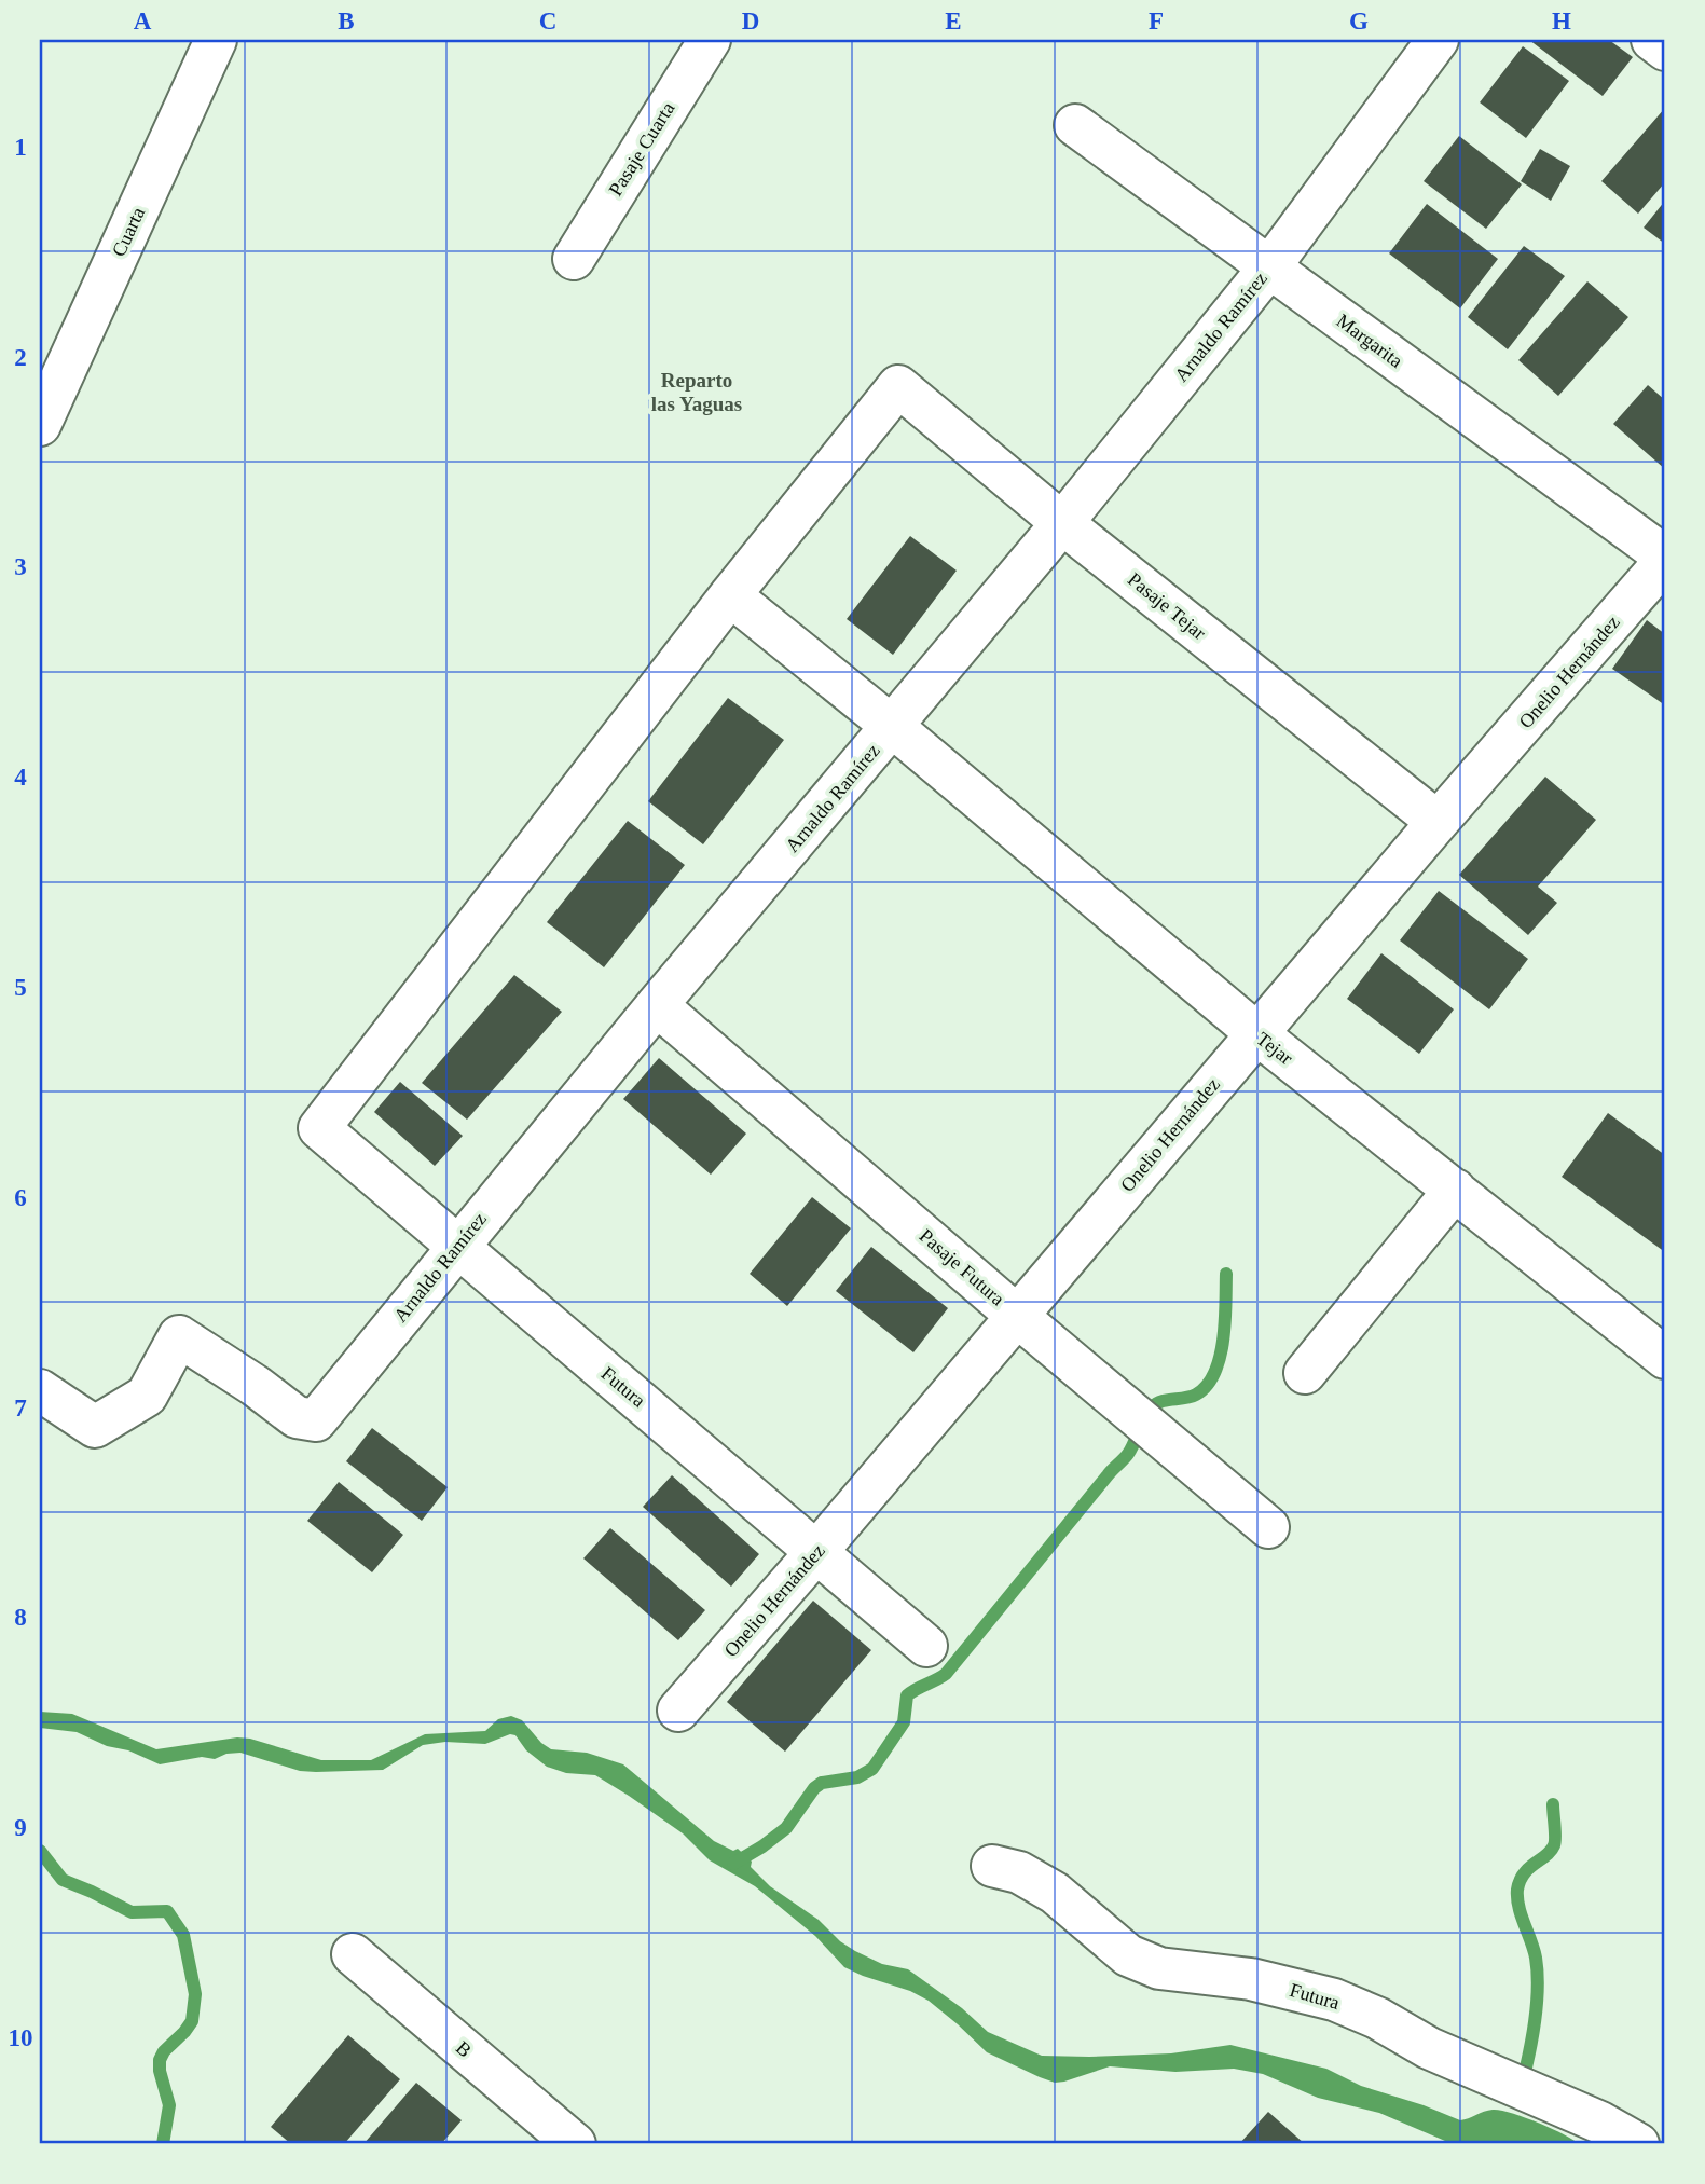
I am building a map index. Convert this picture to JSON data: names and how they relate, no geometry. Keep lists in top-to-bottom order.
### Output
{
  "streets": {
    "street": [
      "Pasaje Cuarta",
      "Cuarta",
      "Arnaldo Ramírez",
      "Margarita",
      "Pasaje Tejar",
      "Onelio Hernández",
      "Tejar",
      "Pasaje Futura",
      "Futura",
      "B"
    ]
  },
  "crossings": [
    ["Arnaldo Ramírez", "Margarita"],
    ["Arnaldo Ramírez", "Pasaje Tejar"],
    ["Arnaldo Ramírez", "Tejar"],
    ["Arnaldo Ramírez", "Pasaje Futura"],
    ["Arnaldo Ramírez", "Futura"],
    ["Margarita", "Onelio Hernández"],
    ["Pasaje Tejar", "Onelio Hernández"],
    ["Pasaje Tejar", "Tejar"],
    ["Pasaje Tejar", "Futura"],
    ["Onelio Hernández", "Tejar"],
    ["Onelio Hernández", "Pasaje Futura"],
    ["Onelio Hernández", "Futura"],
    ["Tejar", "Futura"]
  ],
  "districts": ["Reparto las Yaguas"],
  "grid": {
    "columns": [
      "A",
      "B",
      "C",
      "D",
      "E",
      "F",
      "G",
      "H"
    ],
    "rows": [
      "1",
      "2",
      "3",
      "4",
      "5",
      "6",
      "7",
      "8",
      "9",
      "10"
    ]
  }
}
